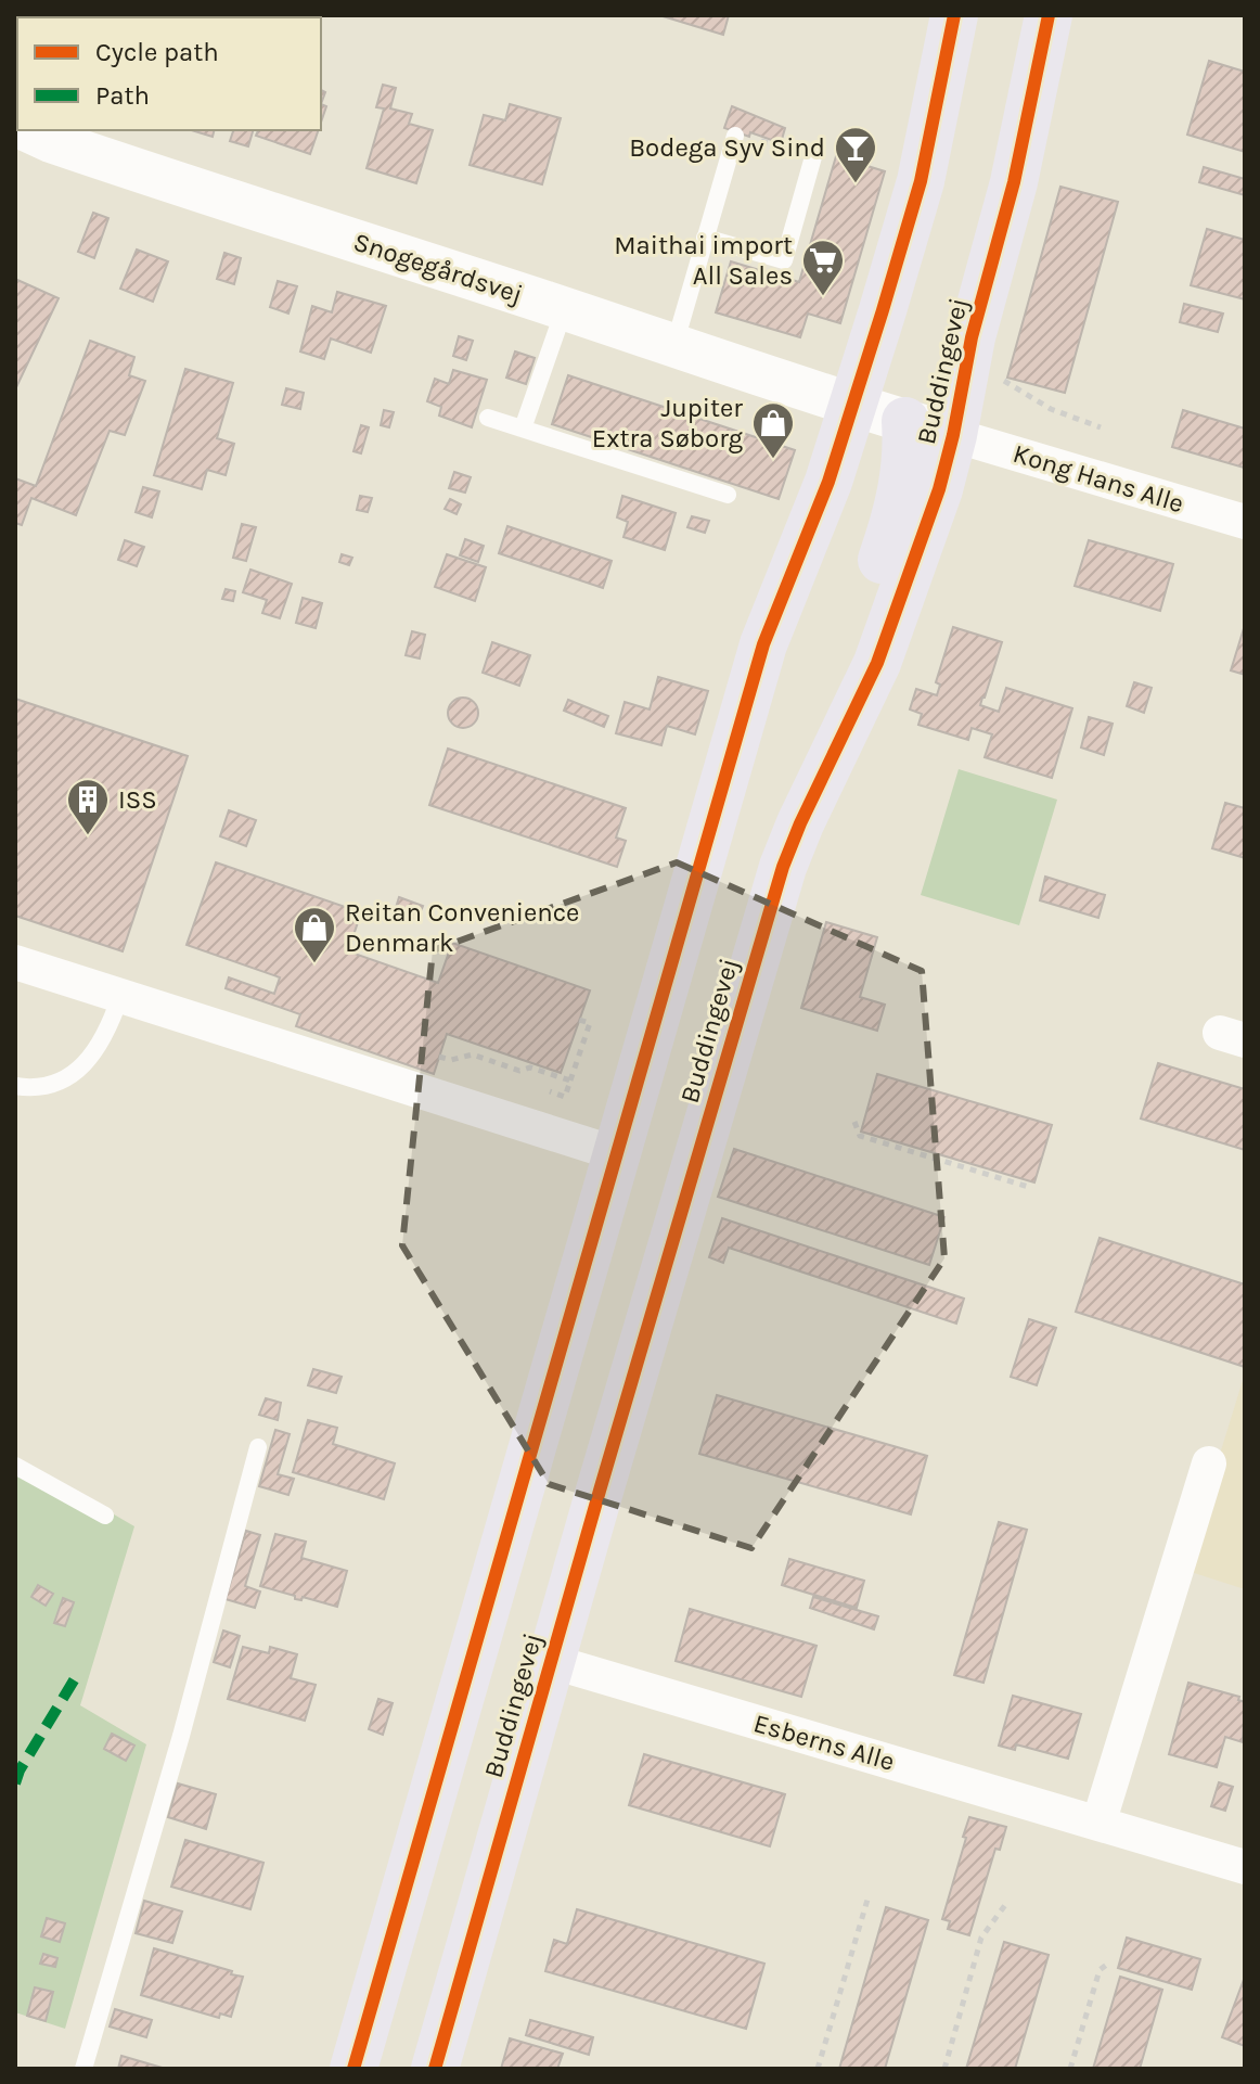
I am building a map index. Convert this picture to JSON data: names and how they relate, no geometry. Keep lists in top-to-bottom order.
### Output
{
  "streets": {
    "main road": ["Buddingevej"],
    "street": ["Snogegårdsvej", "Kong Hans Alle", "Esberns Alle"]
  },
  "crossings": [
    ["Snogegårdsvej", "Buddingevej"],
    ["Snogegårdsvej", "Kong Hans Alle"],
    ["Buddingevej", "Kong Hans Alle"],
    ["Buddingevej", "Esberns Alle"]
  ],
  "places": {
    "bar": ["Bodega Syv Sind"],
    "supermarket": ["Maithai import All Sales"],
    "shop": ["Jupiter Extra Søborg", "Reitan Convenience Denmark"],
    "building": ["ISS"]
  },
  "legend": ["Cycle path", "Path"]
}
